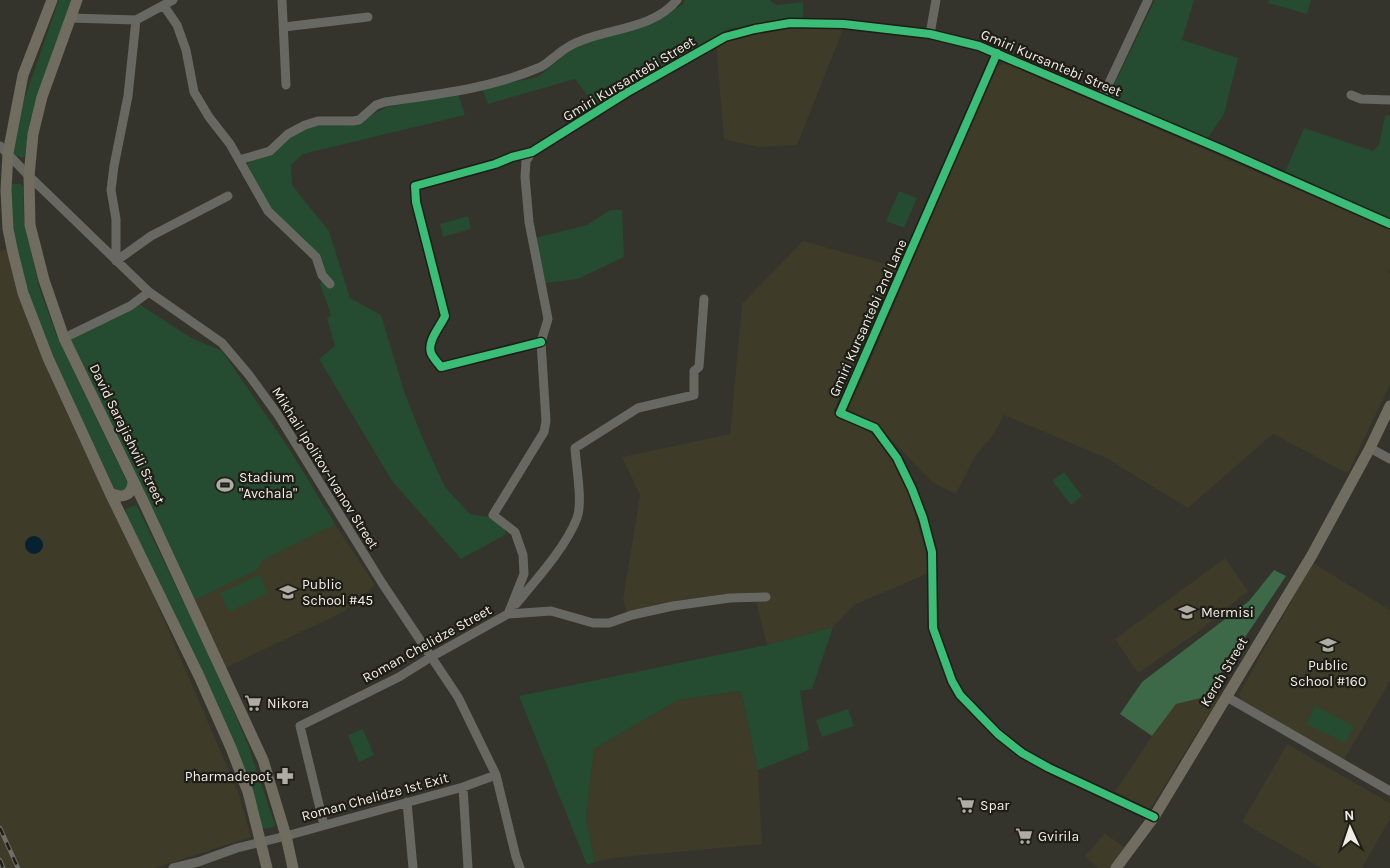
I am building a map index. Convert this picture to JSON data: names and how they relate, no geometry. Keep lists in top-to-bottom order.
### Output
{
  "streets": {
    "main road": ["David Sarajishvili Street", "Kerch Street"],
    "street": [
      "Gmiri Kursantebi Street",
      "Gmiri Kursantebi 2nd Lane",
      "Mikhail Ipolitov-Ivanov Street",
      "Roman Chelidze Street",
      "Roman Chelidze 1st Exit"
    ]
  },
  "crossings": [
    ["Gmiri Kursantebi Street", "Gmiri Kursantebi 2nd Lane"],
    ["Gmiri Kursantebi Street", "Roman Chelidze Street"],
    ["Gmiri Kursantebi 2nd Lane", "Kerch Street"],
    ["David Sarajishvili Street", "Mikhail Ipolitov-Ivanov Street"],
    ["David Sarajishvili Street", "Roman Chelidze 1st Exit"],
    ["Mikhail Ipolitov-Ivanov Street", "Roman Chelidze Street"],
    ["Mikhail Ipolitov-Ivanov Street", "Roman Chelidze 1st Exit"],
    ["Roman Chelidze Street", "Roman Chelidze 1st Exit"]
  ],
  "places": {
    "sports": ["Stadium \"Avchala\""],
    "school or university": ["Public School #45", "Mermisi", "Public School #160"],
    "supermarket": ["Nikora", "Spar", "Gvirila"],
    "pharmacy": ["Pharmadepot"]
  },
  "north": "top"
}
